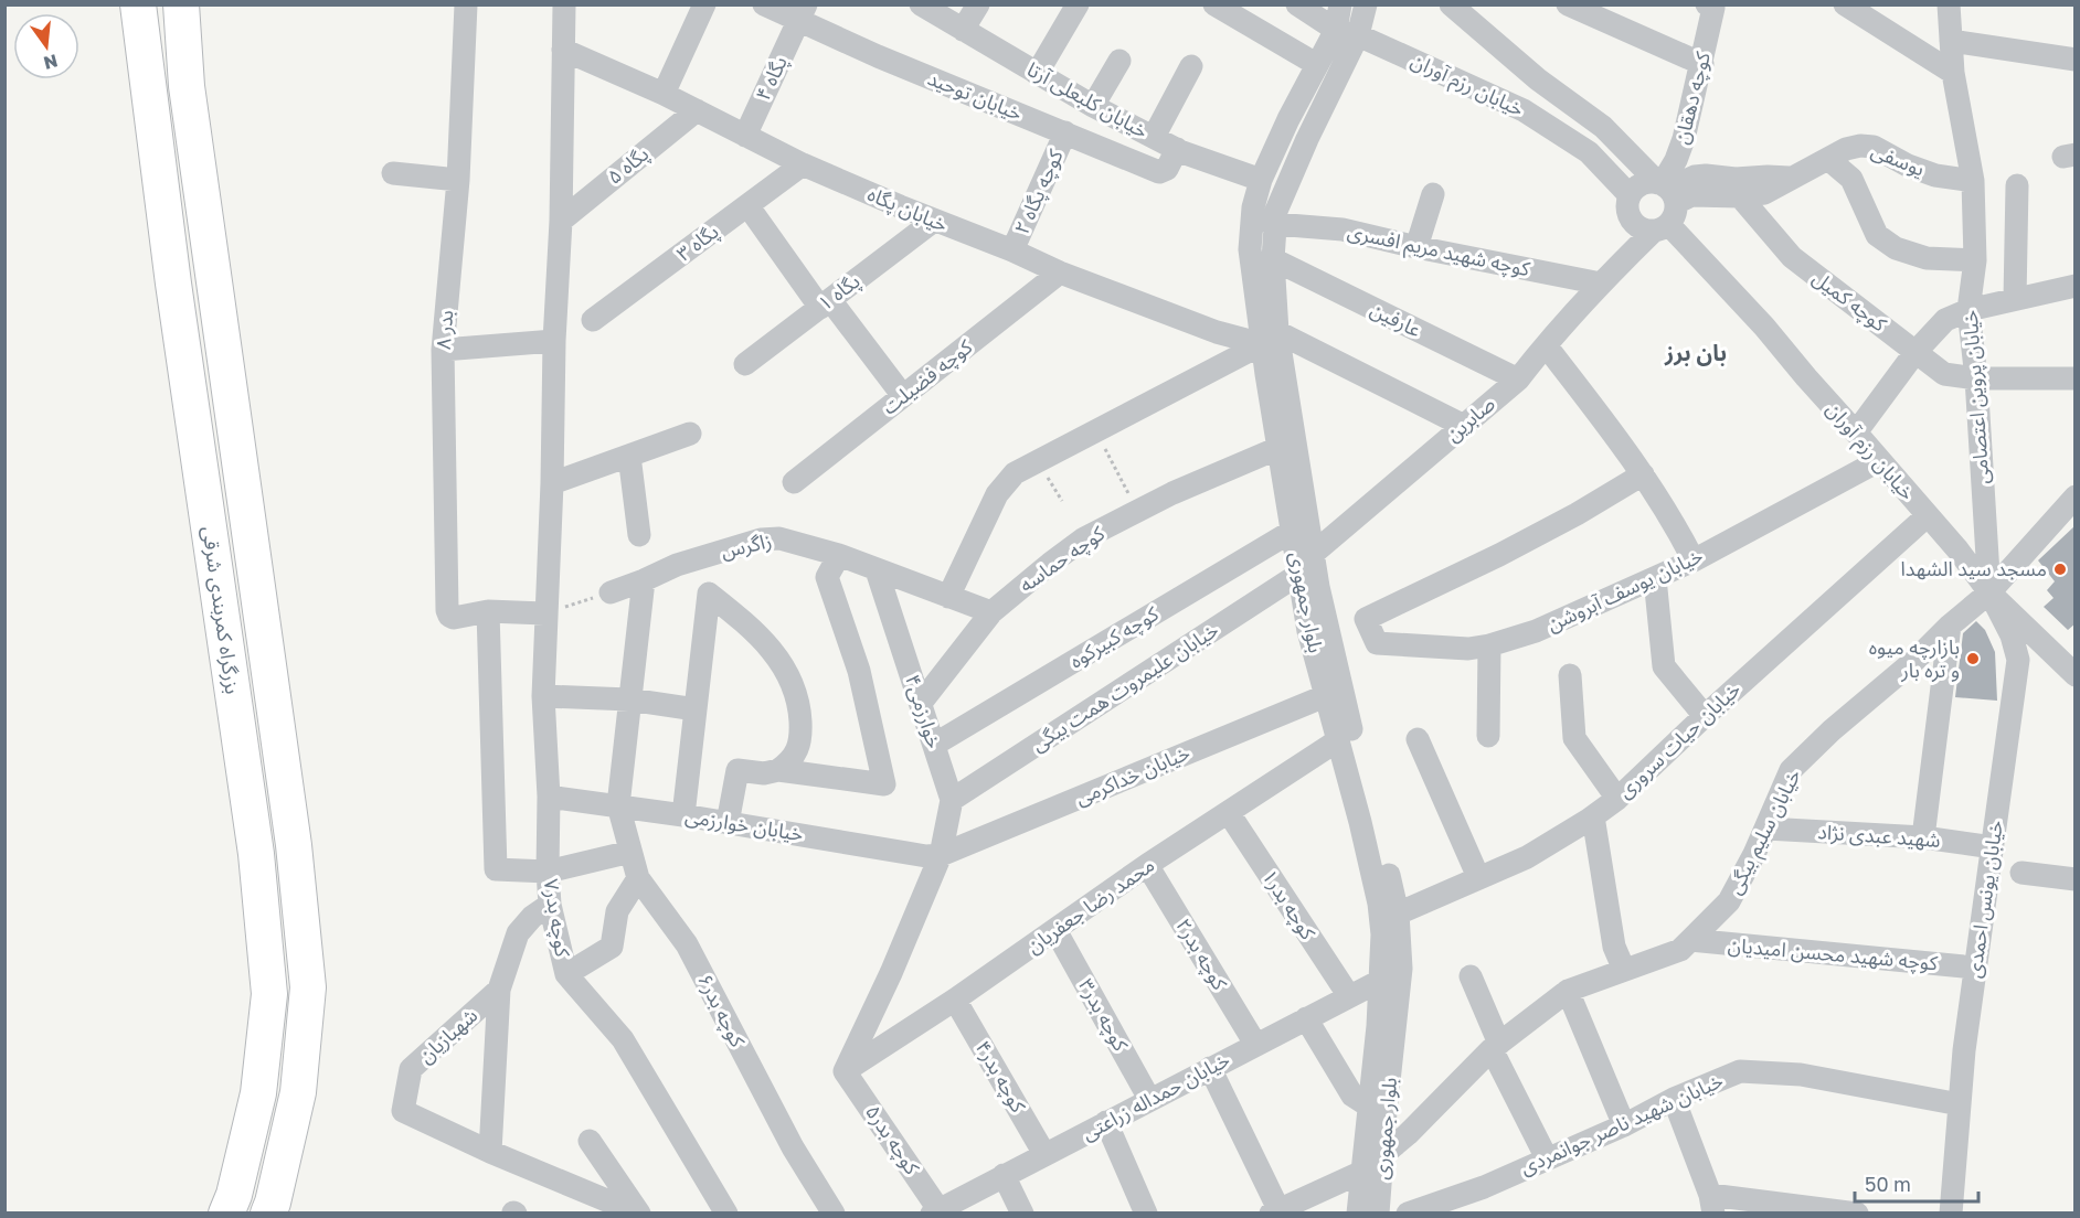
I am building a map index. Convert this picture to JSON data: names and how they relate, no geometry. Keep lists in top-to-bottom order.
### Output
{
  "streets": {
    "highway": ["بزرگراه کمربندی شرقی"],
    "street": [
      "پگاه ۴",
      "خیابان رزم آوران",
      "خیابان توحید",
      "کوچه دهقان",
      "خیابان کلبعلی آرتا",
      "یوسفی",
      "پگاه ۵",
      "کوچه پگاه ۲",
      "خیابان پگاه",
      "پگاه ۳",
      "کوچه شهید مریم افسری",
      "پگاه ۱",
      "کوچه کمیل",
      "عارفین",
      "بدر ۸",
      "کوچه فضیلت",
      "خیابان پروین اعتصامی",
      "صابرین",
      "زاگرس",
      "کوچه حماسه",
      "خیابان یوسف آبروشن",
      "بلوار جمهوری",
      "کوچه کبیرکوه",
      "خیابان علیمروت همت بیگی",
      "خوارزمی۴",
      "خیابان حیات سروری",
      "خیابان خداکرمی",
      "خیابان خوارزمی",
      "خیابان سلیم بیگی",
      "شهید عبدی نژاد",
      "خیابان یونس احمدی",
      "کوچه بدر۱",
      "محمد رضا جعفریان",
      "کوچه بدر۷",
      "کوچه بدر۲",
      "کوچه شهید محسن امیدیان",
      "کوچه بدر۶",
      "کوچه بدر۳",
      "شهبازیان",
      "کوچه بدر۴",
      "خیابان حمداله زراعتی",
      "خیابان شهید ناصر جوانمردی",
      "کوچه بدر۵"
    ]
  },
  "crossings": [
    ["پگاه ۴", "خیابان توحید"],
    ["پگاه ۴", "خیابان پگاه"],
    ["خیابان رزم آوران", "کوچه دهقان"],
    ["خیابان رزم آوران", "یوسفی"],
    ["خیابان رزم آوران", "خیابان پروین اعتصامی"],
    ["خیابان رزم آوران", "صابرین"],
    ["خیابان رزم آوران", "خیابان یوسف آبروشن"],
    ["خیابان رزم آوران", "بلوار جمهوری"],
    ["خیابان رزم آوران", "خیابان حیات سروری"],
    ["خیابان رزم آوران", "خیابان سلیم بیگی"],
    ["خیابان رزم آوران", "خیابان یونس احمدی"],
    ["خیابان توحید", "خیابان کلبعلی آرتا"],
    ["خیابان توحید", "کوچه پگاه ۲"],
    ["کوچه دهقان", "یوسفی"],
    ["کوچه دهقان", "صابرین"],
    ["خیابان کلبعلی آرتا", "بلوار جمهوری"],
    ["یوسفی", "کوچه کمیل"],
    ["یوسفی", "خیابان پروین اعتصامی"],
    ["یوسفی", "صابرین"],
    ["پگاه ۵", "خیابان پگاه"],
    ["پگاه ۵", "کوچه بدر۷"],
    ["کوچه پگاه ۲", "خیابان پگاه"],
    ["خیابان پگاه", "پگاه ۳"],
    ["خیابان پگاه", "پگاه ۱"],
    ["خیابان پگاه", "کوچه فضیلت"],
    ["خیابان پگاه", "صابرین"],
    ["خیابان پگاه", "بلوار جمهوری"],
    ["خیابان پگاه", "کوچه بدر۷"],
    ["کوچه شهید مریم افسری", "صابرین"],
    ["کوچه شهید مریم افسری", "بلوار جمهوری"],
    ["کوچه کمیل", "خیابان پروین اعتصامی"],
    ["عارفین", "صابرین"],
    ["عارفین", "بلوار جمهوری"],
    ["خیابان پروین اعتصامی", "خیابان سلیم بیگی"],
    ["خیابان پروین اعتصامی", "خیابان یونس احمدی"],
    ["صابرین", "بلوار جمهوری"],
    ["زاگرس", "کوچه حماسه"],
    ["زاگرس", "خوارزمی۴"],
    ["کوچه حماسه", "بلوار جمهوری"],
    ["کوچه حماسه", "خوارزمی۴"],
    ["بلوار جمهوری", "کوچه کبیرکوه"],
    ["بلوار جمهوری", "خیابان علیمروت همت بیگی"],
    ["بلوار جمهوری", "خیابان حیات سروری"],
    ["بلوار جمهوری", "خیابان خداکرمی"],
    ["بلوار جمهوری", "خیابان سلیم بیگی"],
    ["بلوار جمهوری", "محمد رضا جعفریان"],
    ["بلوار جمهوری", "خیابان حمداله زراعتی"],
    ["کوچه کبیرکوه", "خوارزمی۴"],
    ["خیابان علیمروت همت بیگی", "خوارزمی۴"],
    ["خوارزمی۴", "خیابان خداکرمی"],
    ["خوارزمی۴", "خیابان خوارزمی"],
    ["خوارزمی۴", "محمد رضا جعفریان"],
    ["خوارزمی۴", "کوچه بدر۵"],
    ["خیابان خداکرمی", "خیابان خوارزمی"],
    ["خیابان خوارزمی", "کوچه بدر۷"],
    ["خیابان خوارزمی", "کوچه بدر۶"],
    ["خیابان سلیم بیگی", "شهید عبدی نژاد"],
    ["خیابان سلیم بیگی", "خیابان یونس احمدی"],
    ["خیابان سلیم بیگی", "کوچه شهید محسن امیدیان"],
    ["شهید عبدی نژاد", "خیابان یونس احمدی"],
    ["خیابان یونس احمدی", "کوچه شهید محسن امیدیان"],
    ["خیابان یونس احمدی", "خیابان شهید ناصر جوانمردی"],
    ["کوچه بدر۱", "محمد رضا جعفریان"],
    ["کوچه بدر۱", "خیابان حمداله زراعتی"],
    ["محمد رضا جعفریان", "کوچه بدر۲"],
    ["محمد رضا جعفریان", "کوچه بدر۳"],
    ["محمد رضا جعفریان", "کوچه بدر۴"],
    ["محمد رضا جعفریان", "کوچه بدر۵"],
    ["کوچه بدر۲", "خیابان حمداله زراعتی"],
    ["کوچه بدر۳", "خیابان حمداله زراعتی"],
    ["کوچه بدر۴", "خیابان حمداله زراعتی"],
    ["خیابان حمداله زراعتی", "کوچه بدر۵"]
  ],
  "districts": ["بان برز"],
  "places": ["مسجد سید الشهدا", "بازارچه میوه و تره بار"],
  "scale_bar": "50 m",
  "north": "bottom"
}
